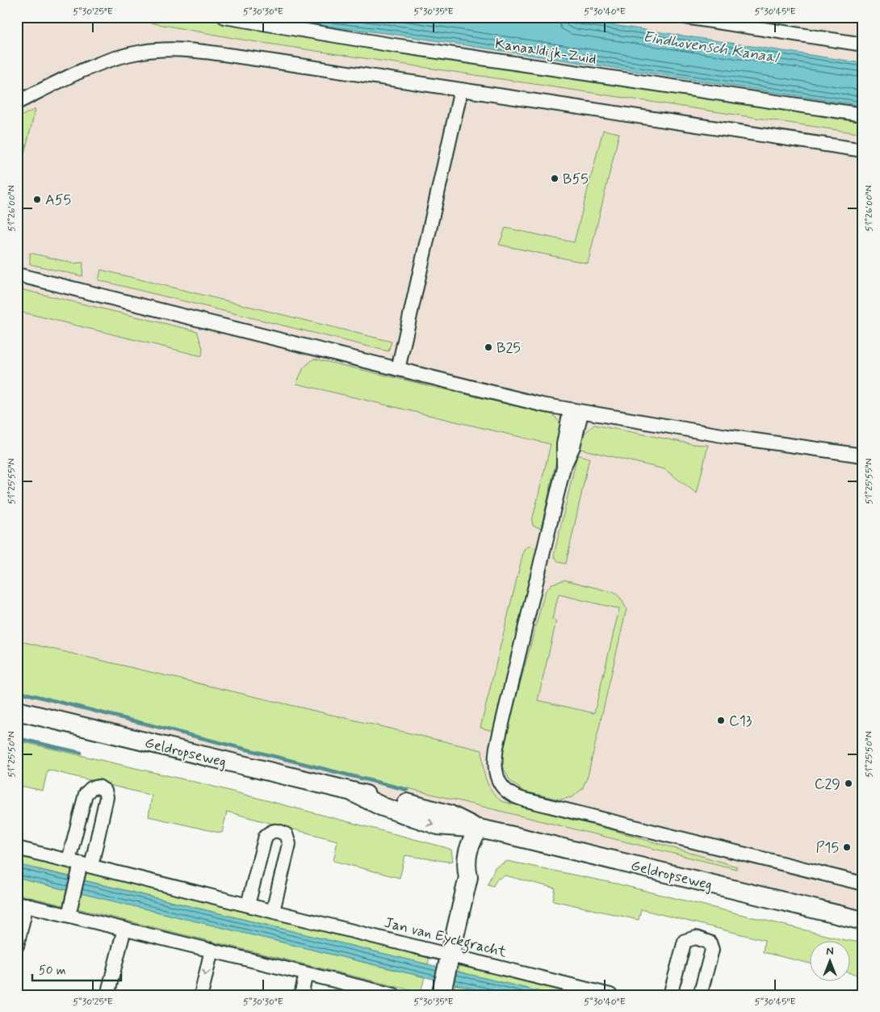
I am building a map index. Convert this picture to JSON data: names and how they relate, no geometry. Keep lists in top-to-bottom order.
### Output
{
  "streets": {
    "main road": ["Geldropseweg"],
    "street": ["Kanaaldijk-Zuid", "Jan van Eyckgracht"]
  },
  "water": ["Eindhovensch Kanaal"],
  "places": [
    "B55",
    "A55",
    "B25",
    "C13",
    "C29",
    "P15"
  ],
  "scale_bar": "50 m",
  "north": "top",
  "coordinates": [
    "5°30'25\"E",
    "5°30'30\"E",
    "5°30'35\"E",
    "5°30'40\"E",
    "5°30'45\"E",
    "51°26'00\"N",
    "51°25'55\"N",
    "51°25'50\"N"
  ]
}
